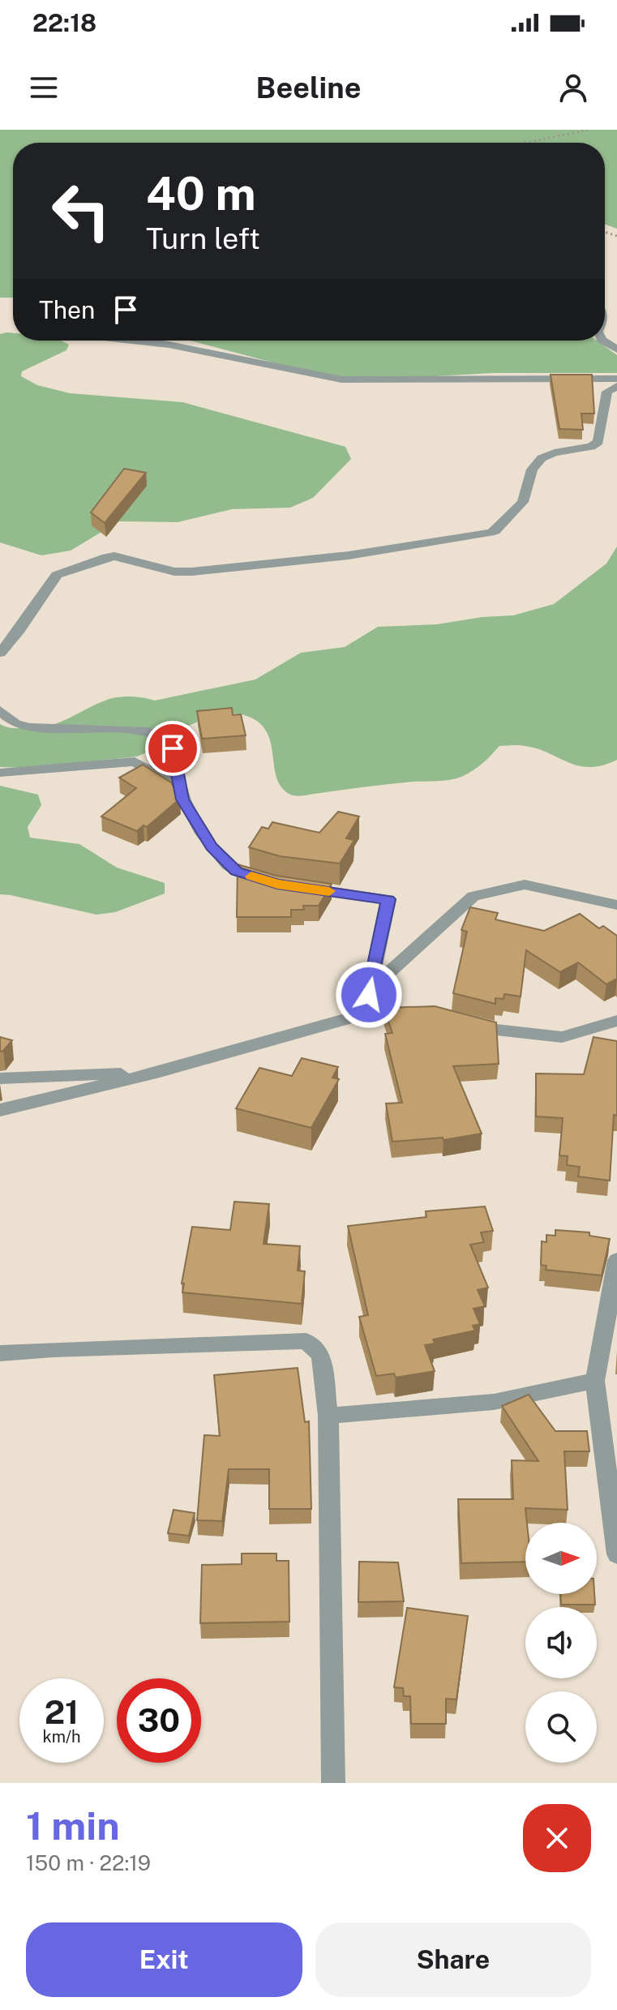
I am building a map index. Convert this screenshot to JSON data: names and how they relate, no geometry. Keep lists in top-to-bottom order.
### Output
{
  "north": "right",
  "page": {
    "status": "22:18",
    "header": "Beeline",
    "turn": ["40 m", "Turn left"],
    "then": "Then",
    "speed": "21 km/h",
    "limit": "30",
    "heading": ["1 min", "150 m · 22:19"],
    "buttons": ["Exit", "Share"]
  }
}
